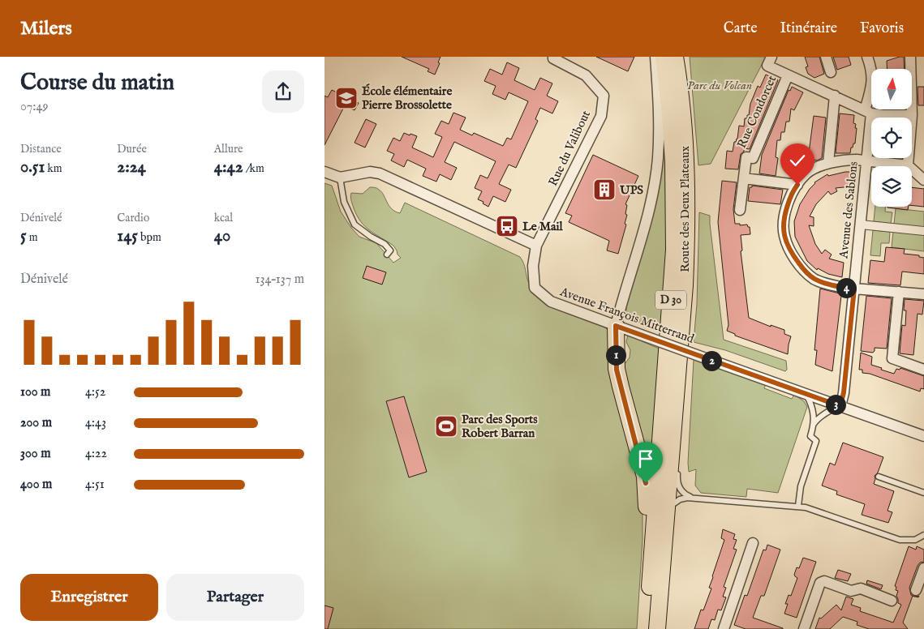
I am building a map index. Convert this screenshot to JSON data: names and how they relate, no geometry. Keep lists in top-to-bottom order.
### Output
{
  "streets": {
    "main road": ["Route des Deux Plateaux", "D 30"],
    "street": [
      "Rue Condorcet",
      "Rue du Valibout",
      "Avenue des Sablons",
      "Avenue François Mitterrand"
    ]
  },
  "crossings": [
    ["Rue du Valibout", "Avenue François Mitterrand"],
    ["Avenue des Sablons", "Avenue François Mitterrand"]
  ],
  "parks": ["Parc du Volcan"],
  "places": {
    "school or university": ["École élémentaire Pierre Brossolette"],
    "building": ["UPS"],
    "bus stop": ["Le Mail"],
    "sports": ["Parc des Sports Robert Barran"]
  },
  "north": "top",
  "page": {
    "header": "Milers",
    "nav": ["Carte", "Itinéraire", "Favoris"],
    "heading": ["Course du matin", "07:49"],
    "stats": [
      ["Distance", "0.51 km"],
      ["Durée", "2:24"],
      ["Allure", "4:42 /km"],
      ["Dénivelé", "5 m"],
      ["Cardio", "145 bpm"],
      ["kcal", "40"]
    ],
    "chart": ["Dénivelé", "134–137 m"],
    "pins": [
      "4",
      "1",
      "2",
      "3"
    ],
    "list": [
      {
        "name": "100 m",
        "note": "4:52"
      },
      {
        "name": "200 m",
        "note": "4:43"
      },
      {
        "name": "300 m",
        "note": "4:22"
      },
      {
        "name": "400 m",
        "note": "4:51"
      }
    ],
    "buttons": ["Enregistrer", "Partager"]
  }
}
